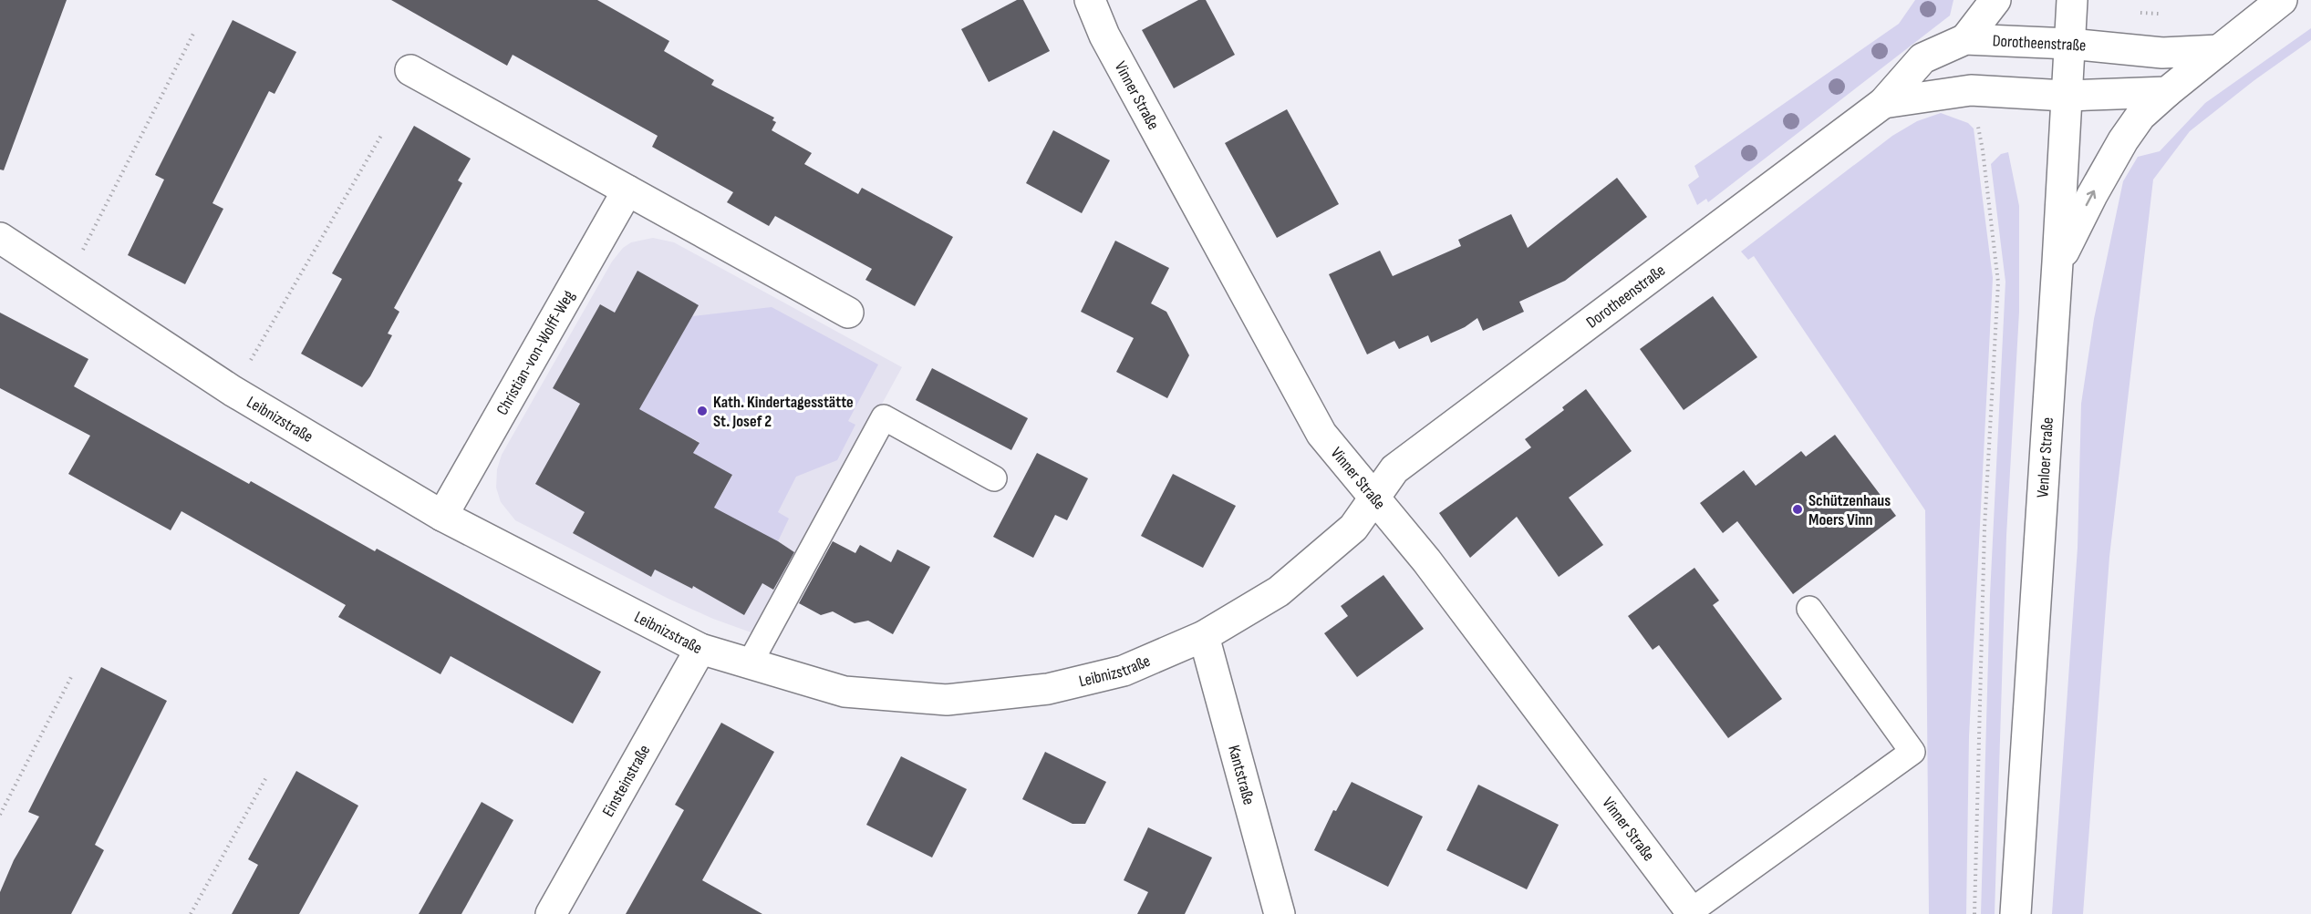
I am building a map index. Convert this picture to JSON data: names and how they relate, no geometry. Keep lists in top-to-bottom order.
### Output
{
  "streets": {
    "street": [
      "Dorotheenstraße",
      "Vinner Straße",
      "Christian-von-Wolff-Weg",
      "Leibnizstraße",
      "Venloer Straße",
      "Kantstraße",
      "Einsteinstraße"
    ]
  },
  "crossings": [
    ["Dorotheenstraße", "Vinner Straße"],
    ["Dorotheenstraße", "Leibnizstraße"],
    ["Dorotheenstraße", "Venloer Straße"],
    ["Vinner Straße", "Leibnizstraße"],
    ["Christian-von-Wolff-Weg", "Leibnizstraße"],
    ["Leibnizstraße", "Kantstraße"],
    ["Leibnizstraße", "Einsteinstraße"]
  ],
  "places": ["Kath. Kindertagesstätte St. Josef 2", "Schützenhaus Moers Vinn"]
}
